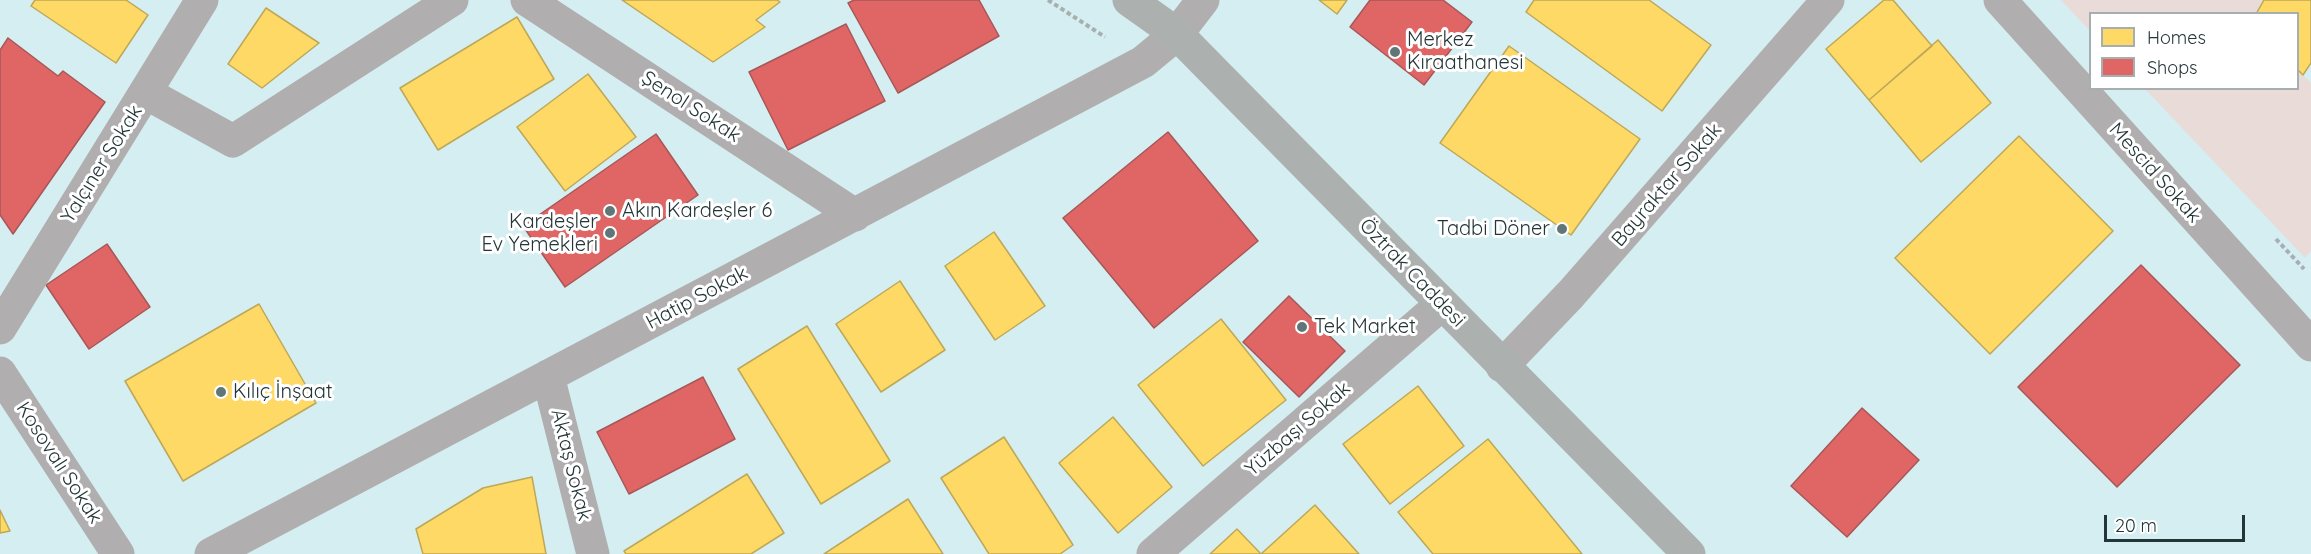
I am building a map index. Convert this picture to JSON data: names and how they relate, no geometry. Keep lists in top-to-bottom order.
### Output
{
  "streets": {
    "main road": ["Öztrak Caddesi"],
    "street": [
      "Şenol Sokak",
      "Yalçıner Sokak",
      "Mescid Sokak",
      "Bayraktar Sokak",
      "Hatip Sokak",
      "Yüzbaşı Sokak",
      "Kosovalı Sokak",
      "Aktaş Sokak"
    ]
  },
  "crossings": [
    ["Şenol Sokak", "Hatip Sokak"],
    ["Bayraktar Sokak", "Öztrak Caddesi"],
    ["Öztrak Caddesi", "Hatip Sokak"],
    ["Öztrak Caddesi", "Yüzbaşı Sokak"],
    ["Hatip Sokak", "Aktaş Sokak"]
  ],
  "places": [
    "Merkez Kıraathanesi",
    "Akın Kardeşler 6",
    "Tadbi Döner",
    "Kardeşler Ev Yemekleri",
    "Tek Market",
    "Kılıç İnşaat"
  ],
  "legend": ["Homes", "Shops"],
  "scale_bar": "20 m"
}
